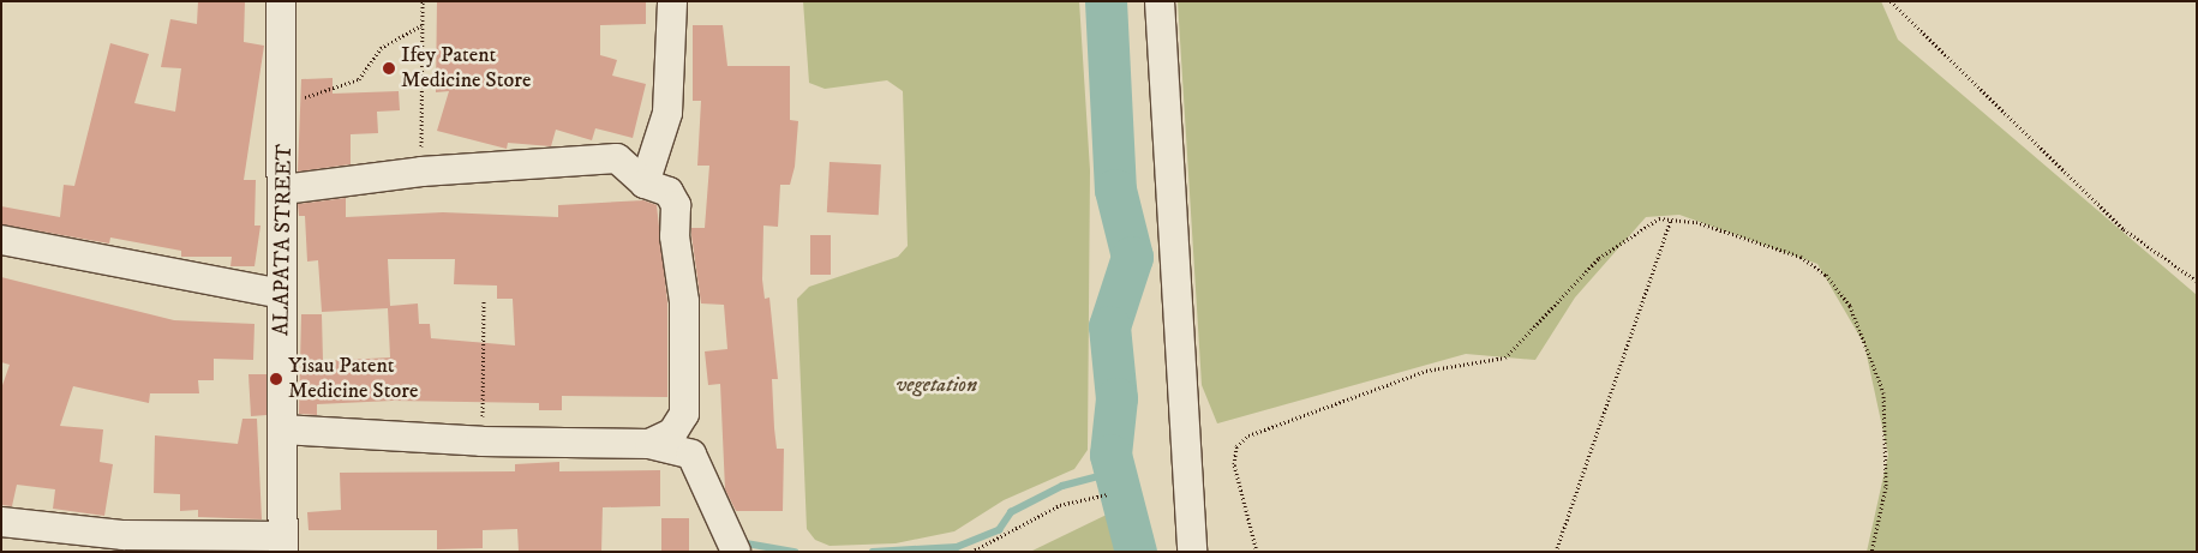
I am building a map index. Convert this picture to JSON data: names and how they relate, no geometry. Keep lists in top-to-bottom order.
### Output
{
  "streets": {
    "street": ["ALAPATA STREET"]
  },
  "parks": ["vegetation"],
  "places": ["Ifey Patent Medicine Store", "Yisau Patent Medicine Store"]
}
